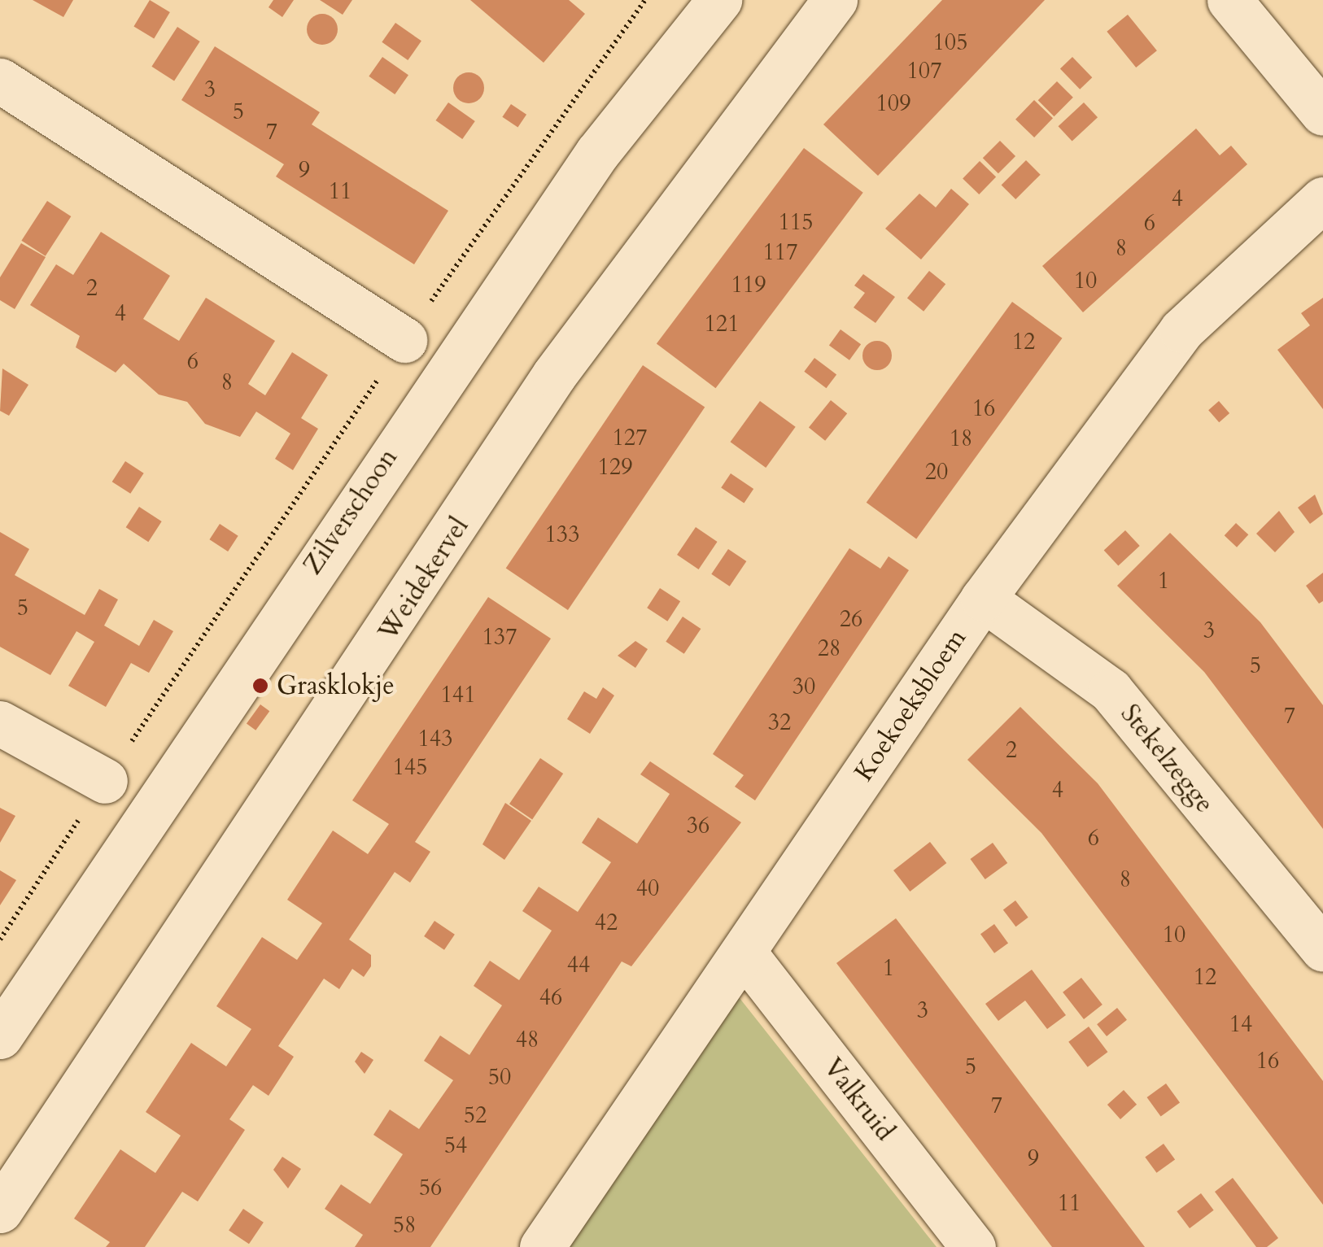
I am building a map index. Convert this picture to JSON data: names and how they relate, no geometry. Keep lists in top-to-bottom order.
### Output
{
  "streets": {
    "street": [
      "Zilverschoon",
      "Weidekervel",
      "Koekoeksbloem",
      "Stekelzegge",
      "Valkruid"
    ]
  },
  "crossings": [
    ["Koekoeksbloem", "Stekelzegge"],
    ["Koekoeksbloem", "Valkruid"]
  ],
  "places": ["Grasklokje"],
  "house_numbers": [
    "105",
    "107",
    "3",
    "109",
    "5",
    "7",
    "9",
    "11",
    "4",
    "115",
    "6",
    "8",
    "117",
    "10",
    "119",
    "2",
    "4",
    "121",
    "12",
    "6",
    "8",
    "16",
    "127",
    "18",
    "129",
    "20",
    "133",
    "1",
    "5",
    "26",
    "3",
    "137",
    "28",
    "5",
    "30",
    "141",
    "7",
    "32",
    "143",
    "2",
    "145",
    "4",
    "36",
    "6",
    "8",
    "40",
    "42",
    "10",
    "44",
    "1",
    "12",
    "46",
    "3",
    "14",
    "48",
    "16",
    "5",
    "50",
    "7",
    "52",
    "54",
    "9",
    "56",
    "11",
    "58"
  ]
}
